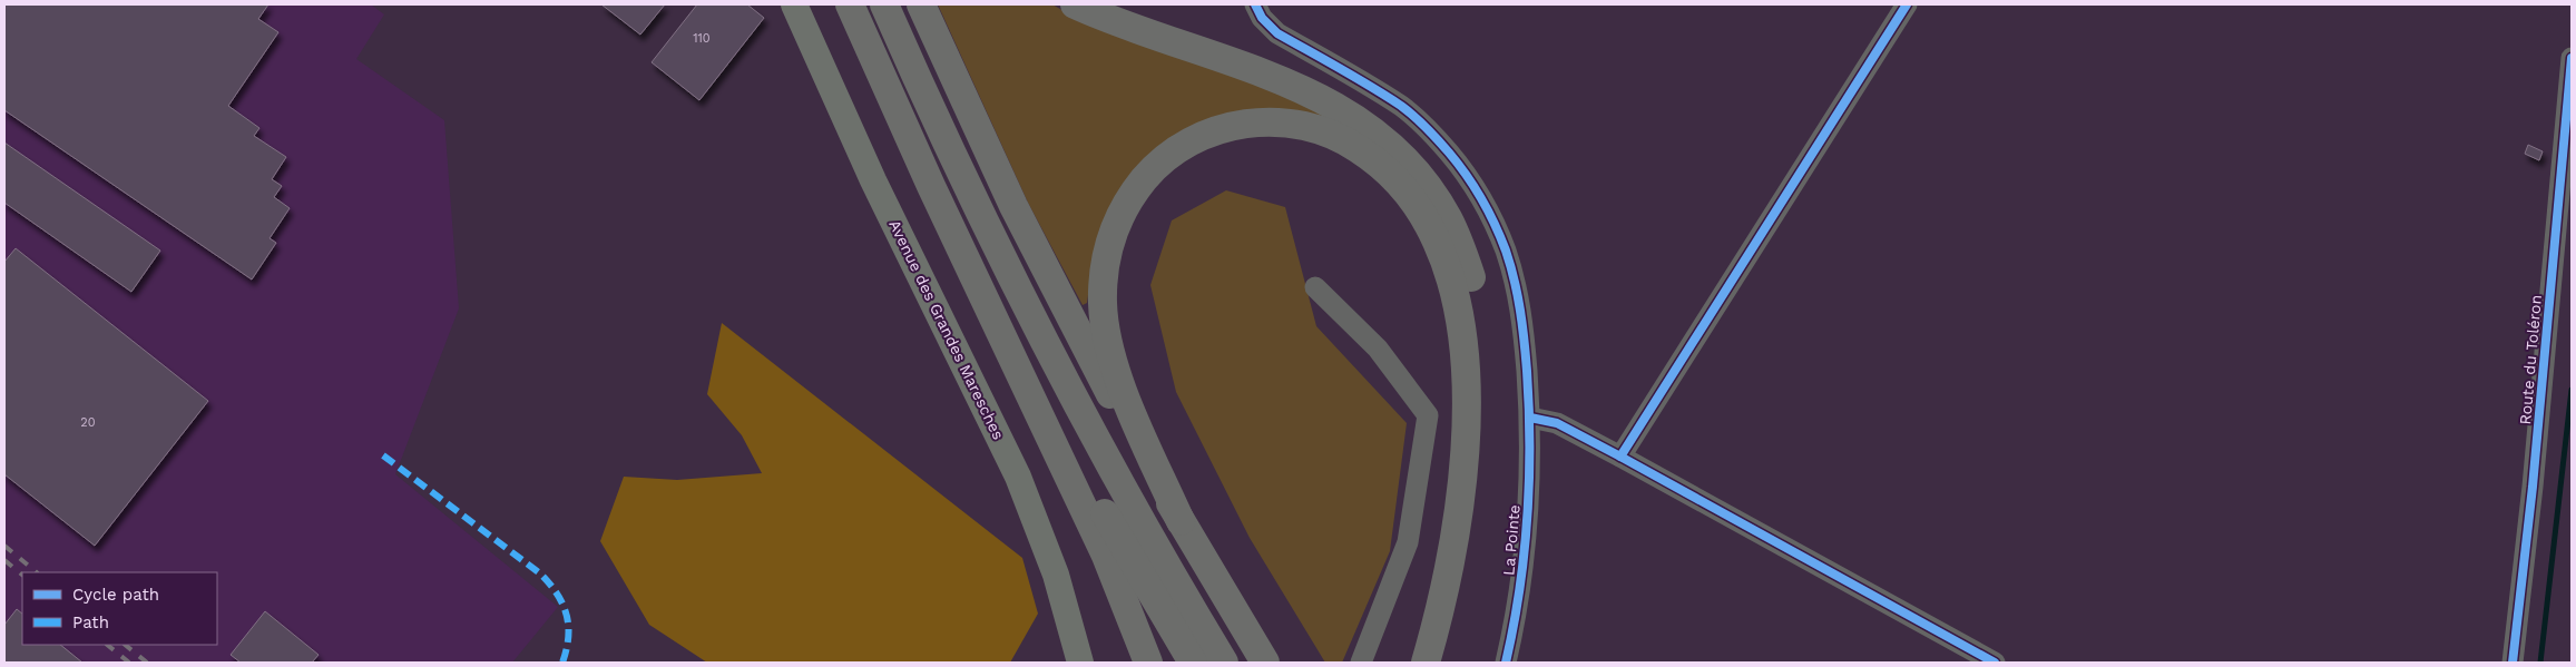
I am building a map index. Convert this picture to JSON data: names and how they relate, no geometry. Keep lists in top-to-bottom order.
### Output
{
  "streets": {
    "main road": ["Avenue des Grandes Maresches"],
    "street": ["Route du Toléron", "La Pointe"]
  },
  "house_numbers": ["110", "20"],
  "legend": ["Cycle path", "Path"]
}
